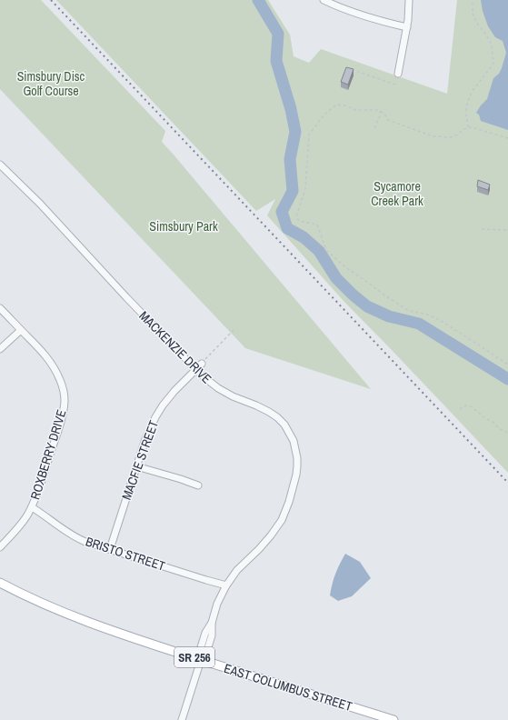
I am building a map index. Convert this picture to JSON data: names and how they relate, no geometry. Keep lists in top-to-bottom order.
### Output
{
  "streets": {
    "main road": ["SR 256", "EAST COLUMBUS STREET"],
    "street": [
      "MACKENZIE DRIVE",
      "ROXBERRY DRIVE",
      "MACFIE STREET",
      "BRISTO STREET"
    ]
  },
  "crossings": [
    ["MACKENZIE DRIVE", "MACFIE STREET"],
    ["MACKENZIE DRIVE", "BRISTO STREET"],
    ["MACKENZIE DRIVE", "EAST COLUMBUS STREET"],
    ["ROXBERRY DRIVE", "BRISTO STREET"],
    ["MACFIE STREET", "BRISTO STREET"]
  ],
  "parks": ["Simsbury Disc Golf Course", "Sycamore Creek Park", "Simsbury Park"]
}
